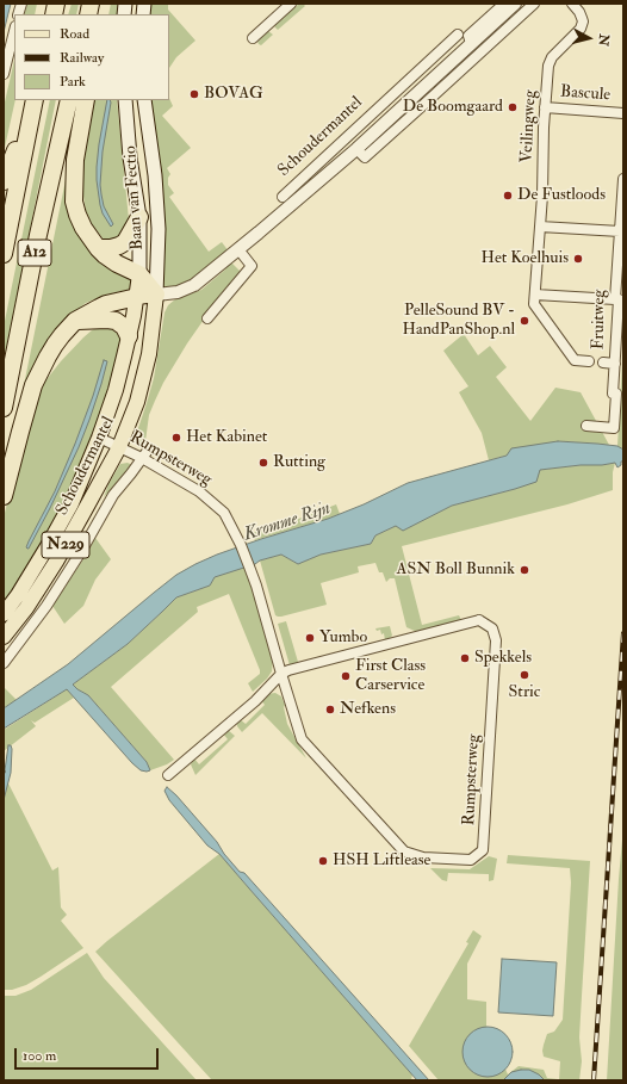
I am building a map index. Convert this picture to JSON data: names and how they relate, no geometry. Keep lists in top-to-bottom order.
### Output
{
  "streets": {
    "highway": ["A12"],
    "main road": ["Schoudermantel", "Baan van Fectio", "N229"],
    "street": [
      "Bascule",
      "Veilingweg",
      "Fruitweg",
      "Rumpsterweg"
    ]
  },
  "crossings": [
    ["Bascule", "Veilingweg"],
    ["Schoudermantel", "Baan van Fectio"],
    ["Schoudermantel", "Rumpsterweg"]
  ],
  "water": ["Kromme Rijn"],
  "places": [
    "BOVAG",
    "De Boomgaard",
    "De Fustloods",
    "Het Koelhuis",
    "PelleSound BV - HandPanShop.nl",
    "Het Kabinet",
    "Rutting",
    "ASN Boll Bunnik",
    "Yumbo",
    "Spekkels",
    "Stric",
    "First Class Carservice",
    "Nefkens",
    "HSH Liftlease"
  ],
  "legend": ["Road", "Railway", "Park"],
  "scale_bar": "100 m",
  "north": "right"
}
